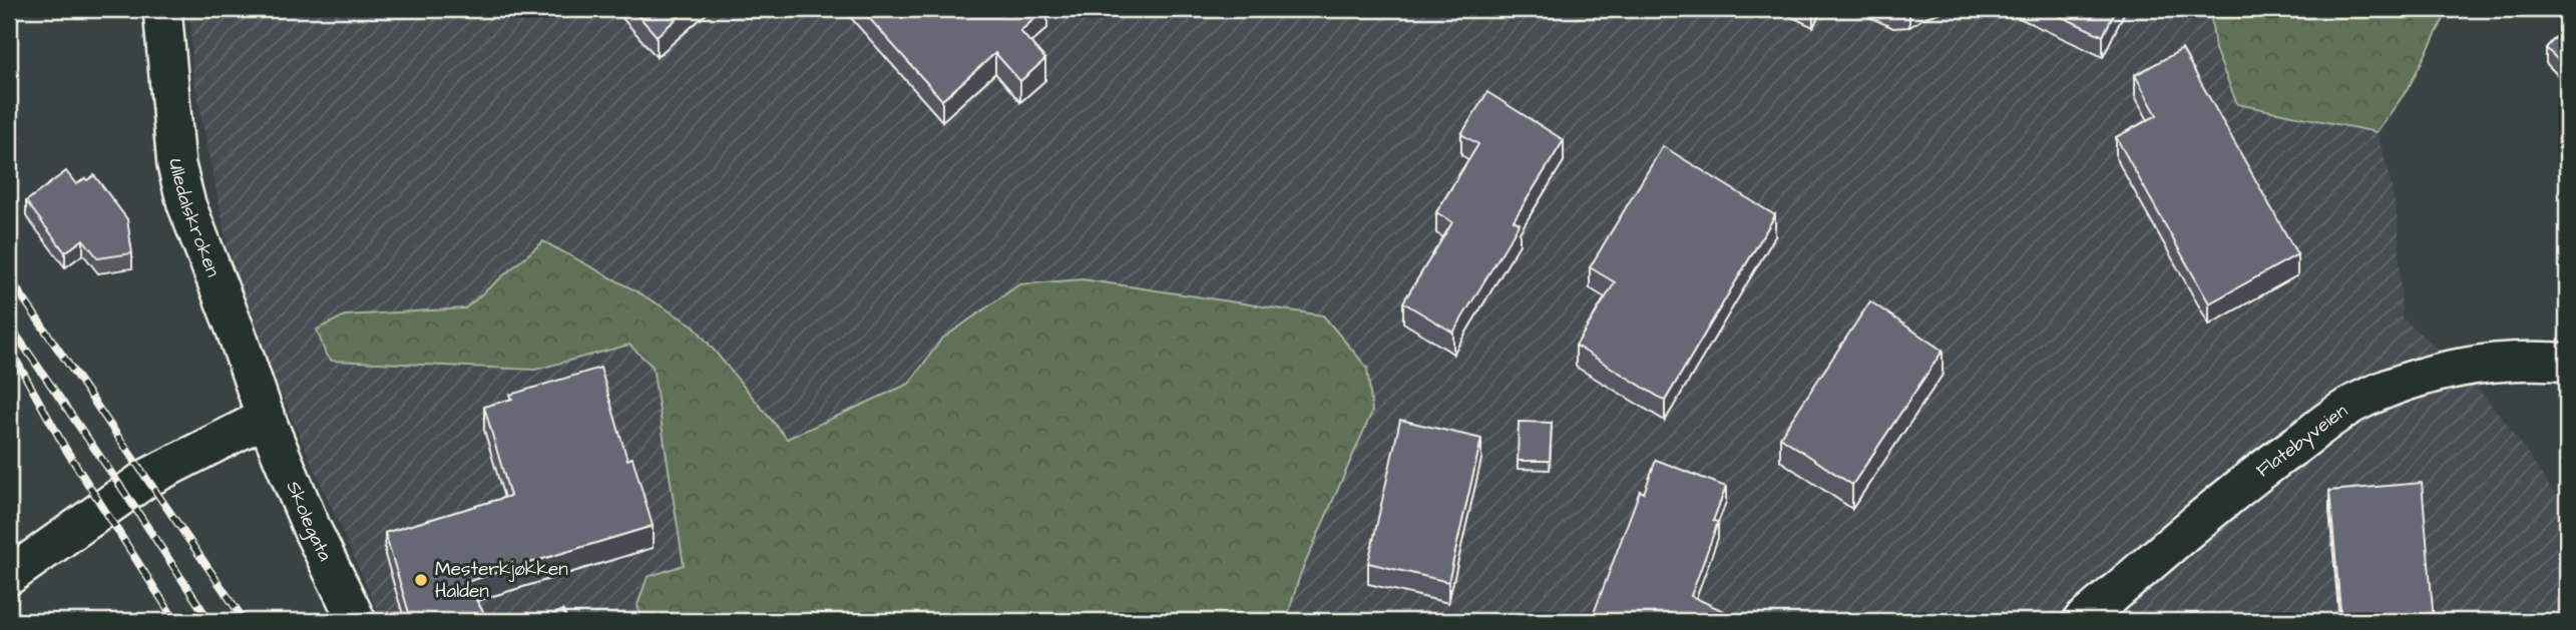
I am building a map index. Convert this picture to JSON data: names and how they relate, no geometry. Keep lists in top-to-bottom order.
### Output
{
  "streets": {
    "street": ["Ulledalskroken", "Flatebyveien", "Skolegata"]
  },
  "crossings": [
    ["Ulledalskroken", "Skolegata"]
  ],
  "places": ["Mesterkjøkken Halden"]
}
